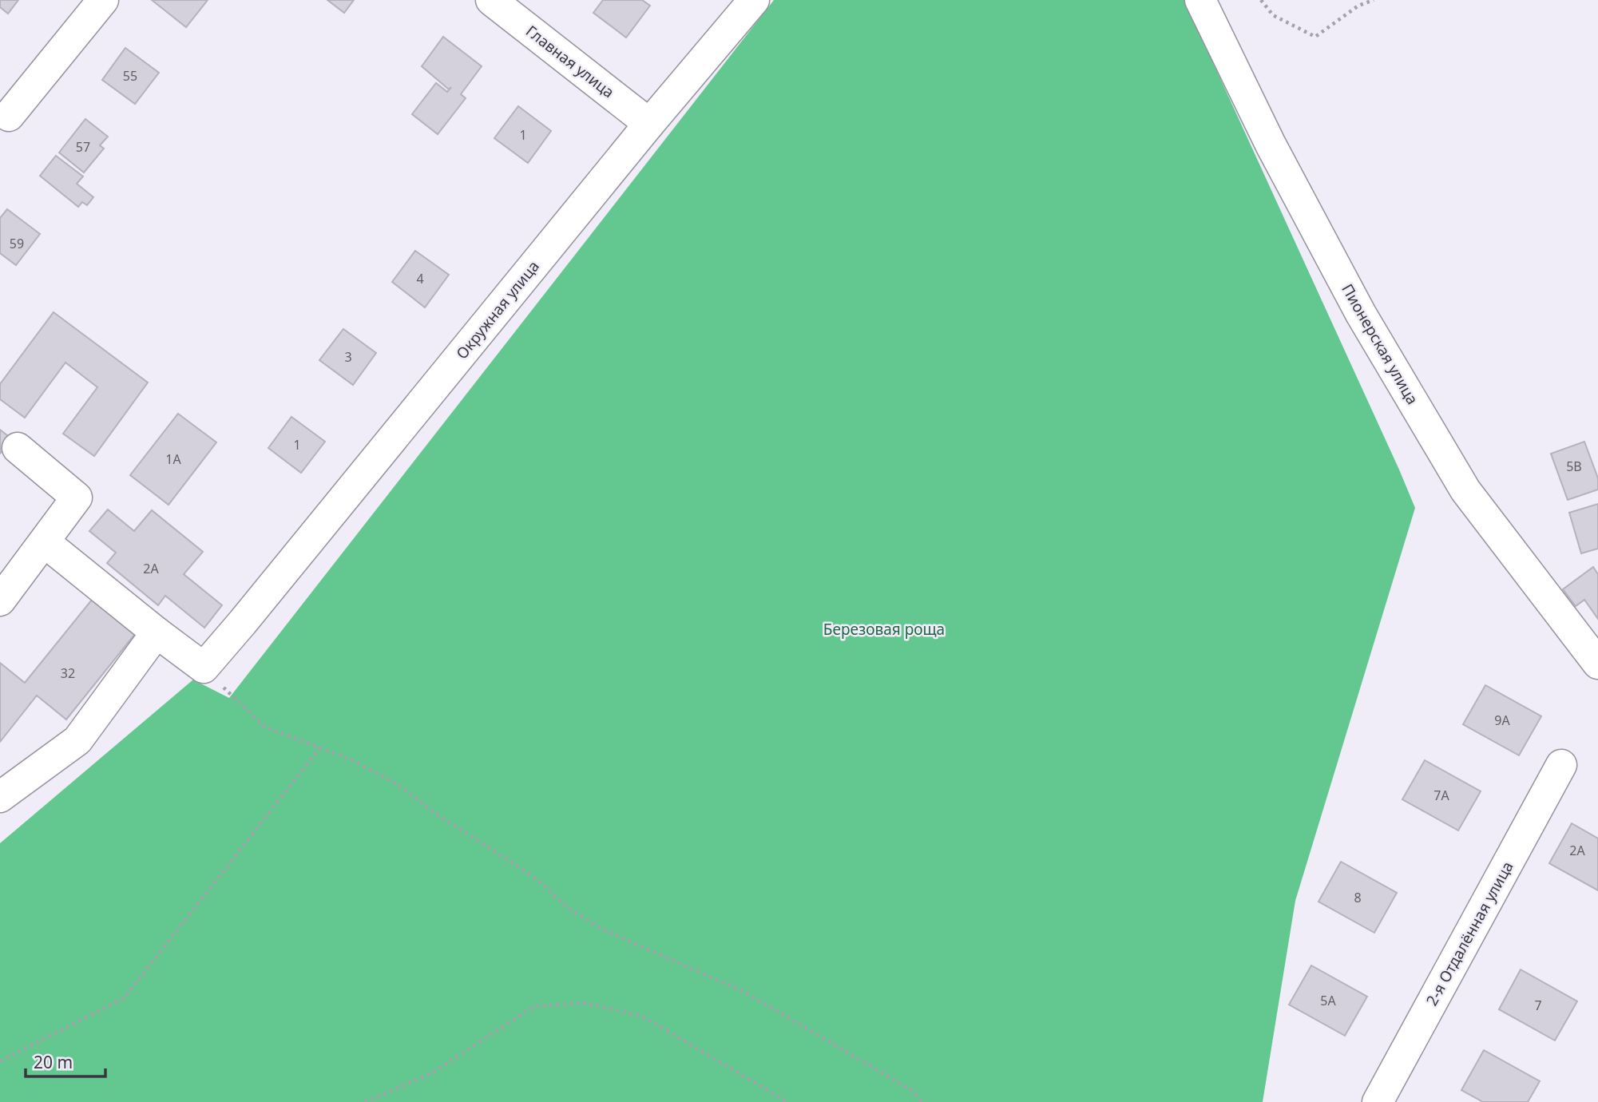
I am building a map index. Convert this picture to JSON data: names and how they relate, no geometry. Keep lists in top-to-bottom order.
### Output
{
  "streets": {
    "street": [
      "Главная улица",
      "Окружная улица",
      "Пионерская улица",
      "2-я Отдалённая улица"
    ]
  },
  "crossings": [
    ["Главная улица", "Окружная улица"]
  ],
  "parks": ["Березовая роща"],
  "house_numbers": [
    "55",
    "1",
    "57",
    "59",
    "4",
    "3",
    "1",
    "1А",
    "5В",
    "2А",
    "32",
    "9А",
    "7А",
    "2А",
    "8",
    "5А",
    "7"
  ],
  "scale_bar": "20 m"
}
